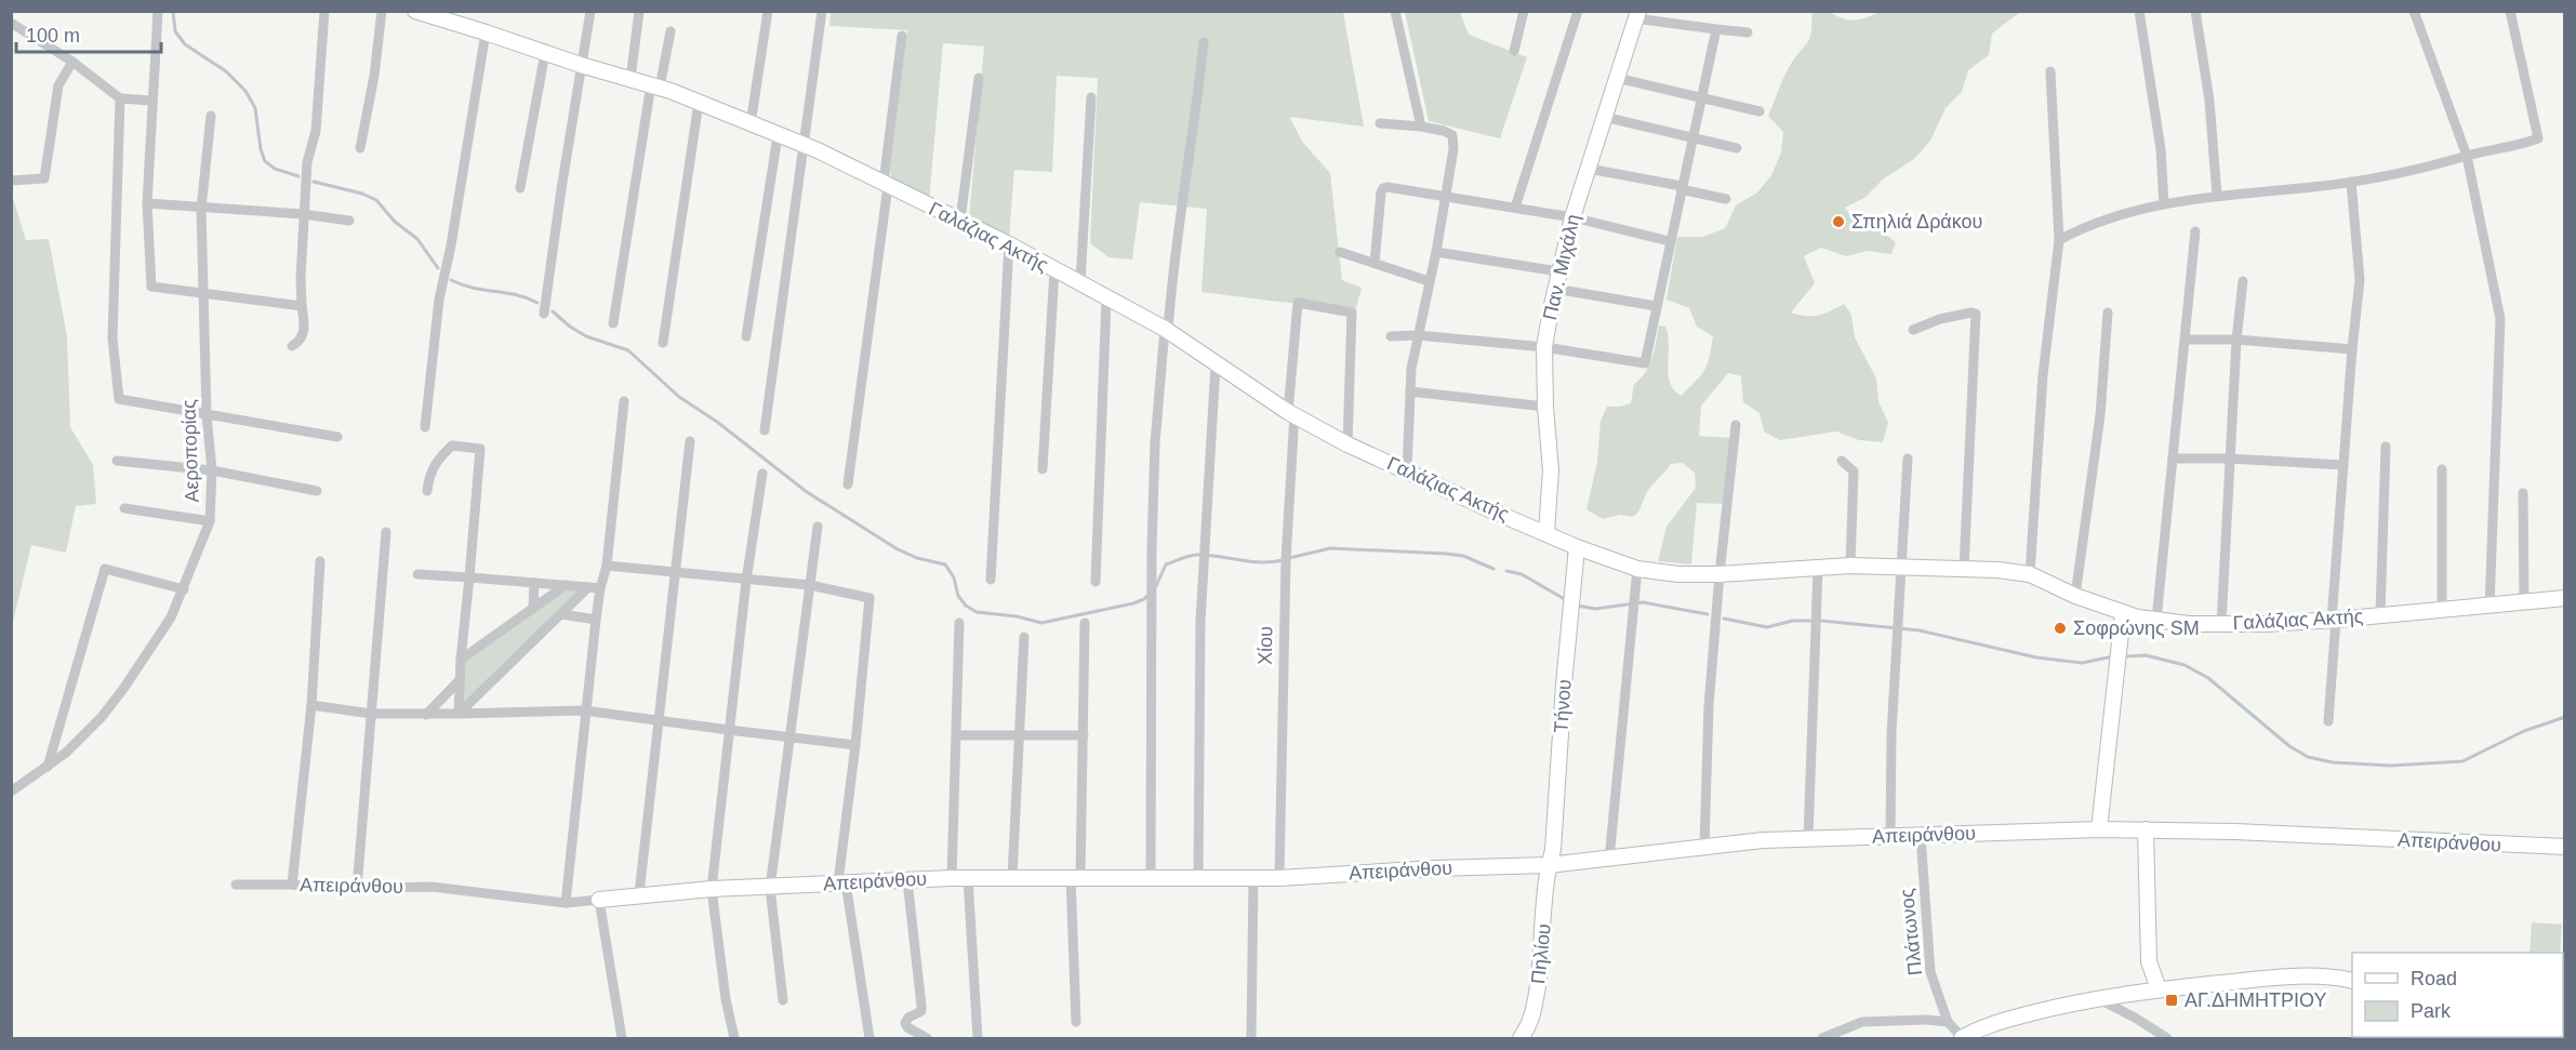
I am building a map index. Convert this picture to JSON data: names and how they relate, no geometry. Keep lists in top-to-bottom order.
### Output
{
  "streets": {
    "street": [
      "Γαλάζιας Ακτής",
      "Παν. Μιχάλη",
      "Αεροπορίας",
      "Χίου",
      "Τήνου",
      "Απειράνθου",
      "Πλάτωνος",
      "Πηλίου"
    ]
  },
  "crossings": [
    ["Γαλάζιας Ακτής", "Παν. Μιχάλη"],
    ["Γαλάζιας Ακτής", "Χίου"],
    ["Γαλάζιας Ακτής", "Τήνου"],
    ["Χίου", "Απειράνθου"],
    ["Τήνου", "Απειράνθου"],
    ["Τήνου", "Πηλίου"],
    ["Απειράνθου", "Πλάτωνος"],
    ["Απειράνθου", "Πηλίου"]
  ],
  "places": {
    "other": ["Σπηλιά Δράκου", "Σοφρώνης SM"],
    "transit": ["ΑΓ.ΔΗΜΗΤΡΙΟΥ"]
  },
  "legend": ["Road", "Park"],
  "scale_bar": "100 m"
}
